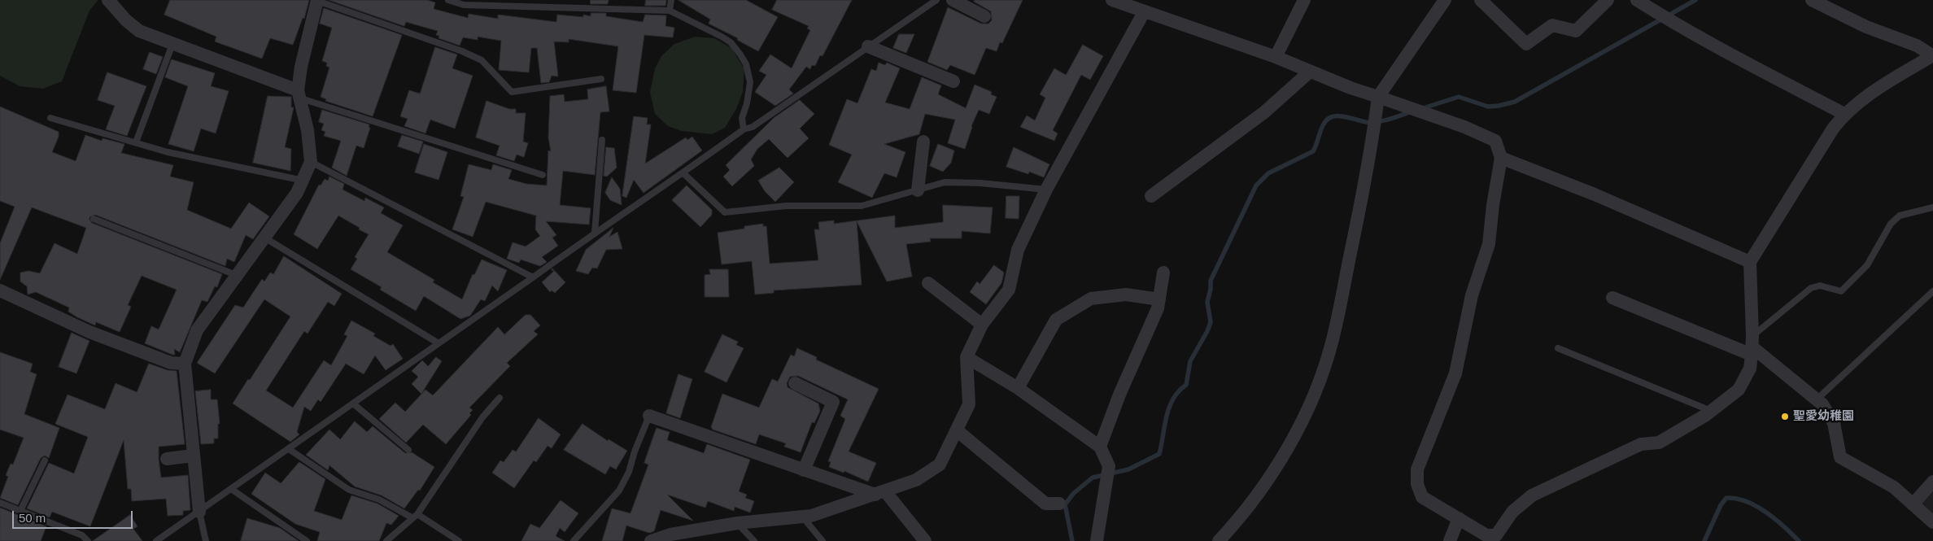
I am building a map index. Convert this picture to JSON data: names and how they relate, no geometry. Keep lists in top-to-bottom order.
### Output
{
  "places": ["聖愛幼稚園"],
  "scale_bar": "50 m"
}
